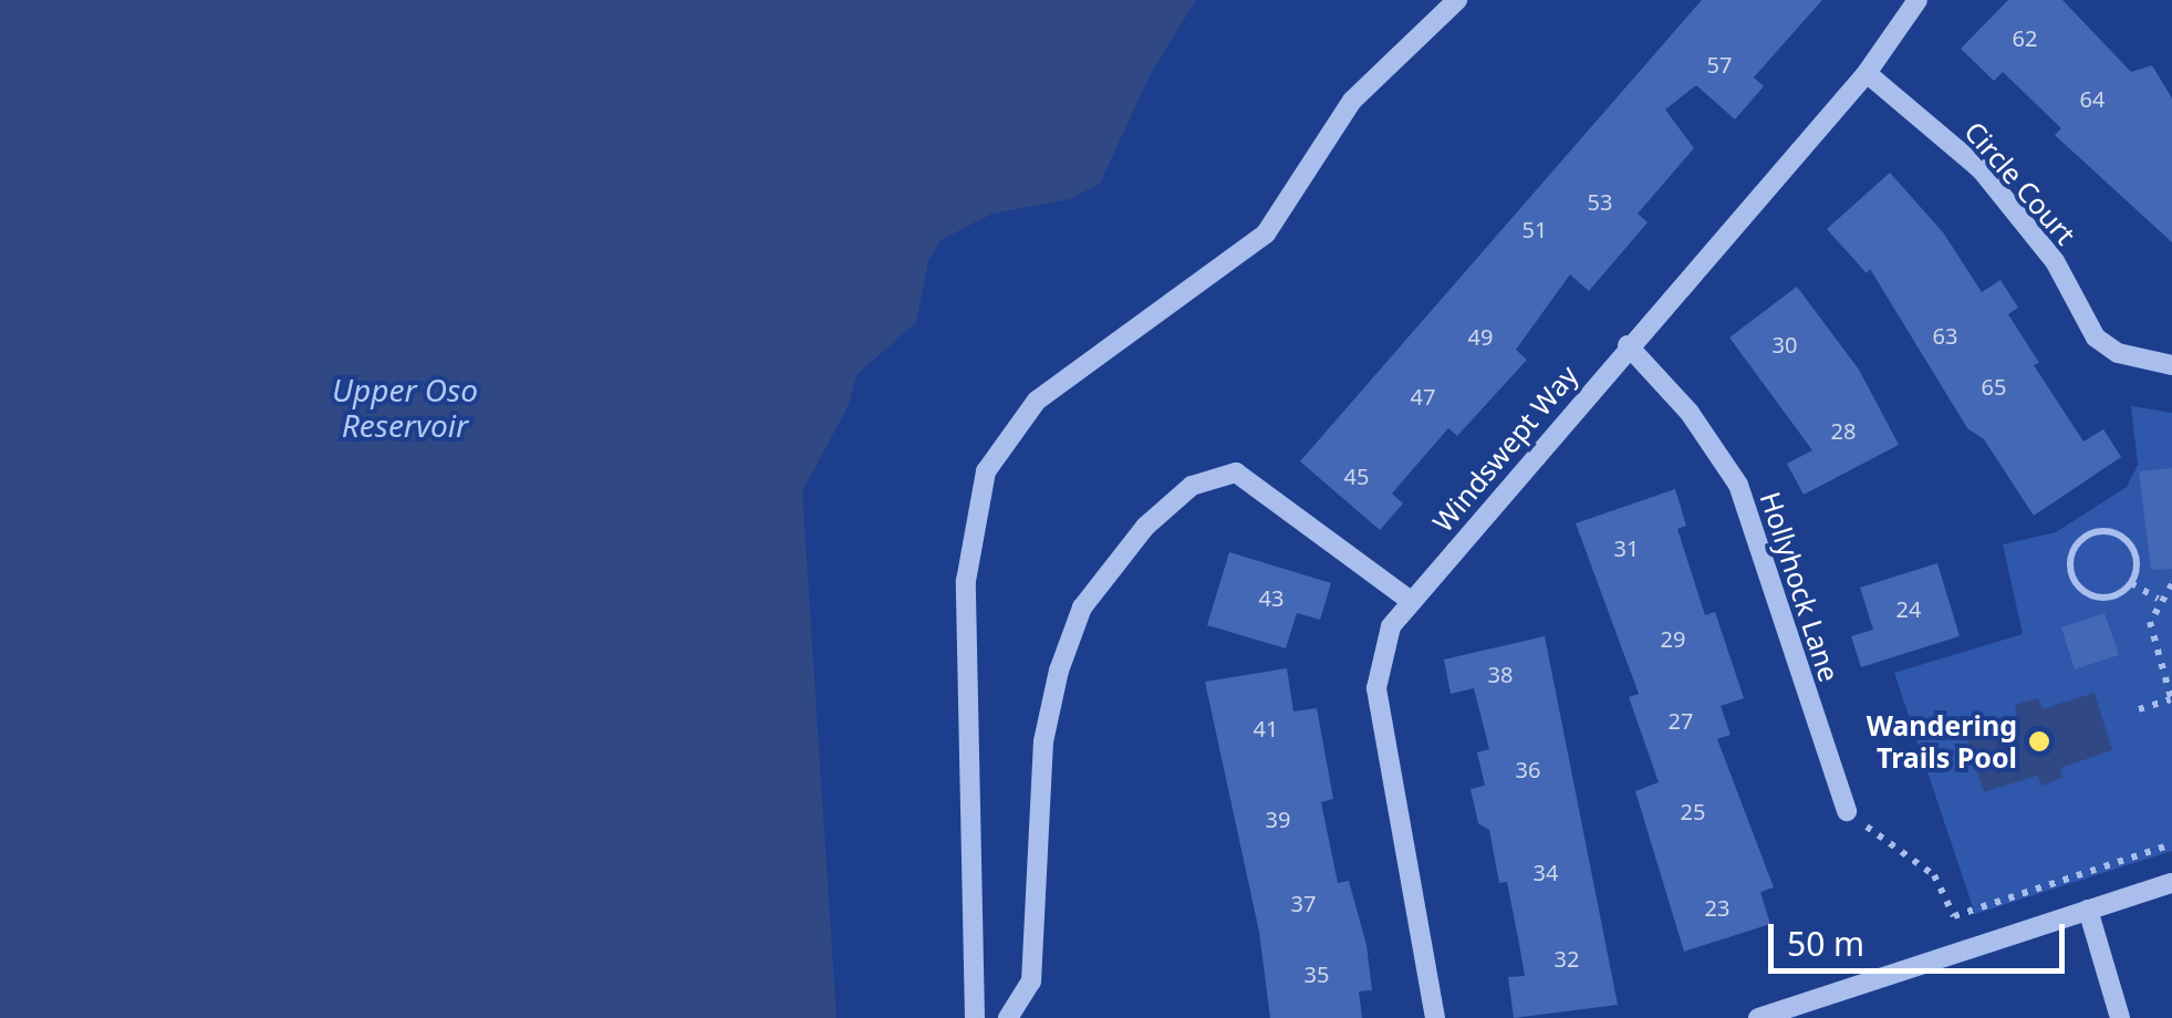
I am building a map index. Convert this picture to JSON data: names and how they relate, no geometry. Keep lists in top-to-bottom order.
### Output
{
  "streets": {
    "street": ["Circle Court", "Windswept Way", "Hollyhock Lane"]
  },
  "crossings": [
    ["Circle Court", "Windswept Way"],
    ["Windswept Way", "Hollyhock Lane"]
  ],
  "water": ["Upper Oso Reservoir"],
  "places": ["Wandering Trails Pool"],
  "house_numbers": [
    "62",
    "57",
    "64",
    "53",
    "51",
    "63",
    "49",
    "30",
    "65",
    "47",
    "28",
    "45",
    "31",
    "43",
    "24",
    "29",
    "38",
    "27",
    "41",
    "36",
    "25",
    "39",
    "34",
    "37",
    "23",
    "32",
    "35"
  ],
  "scale_bar": "50 m"
}
